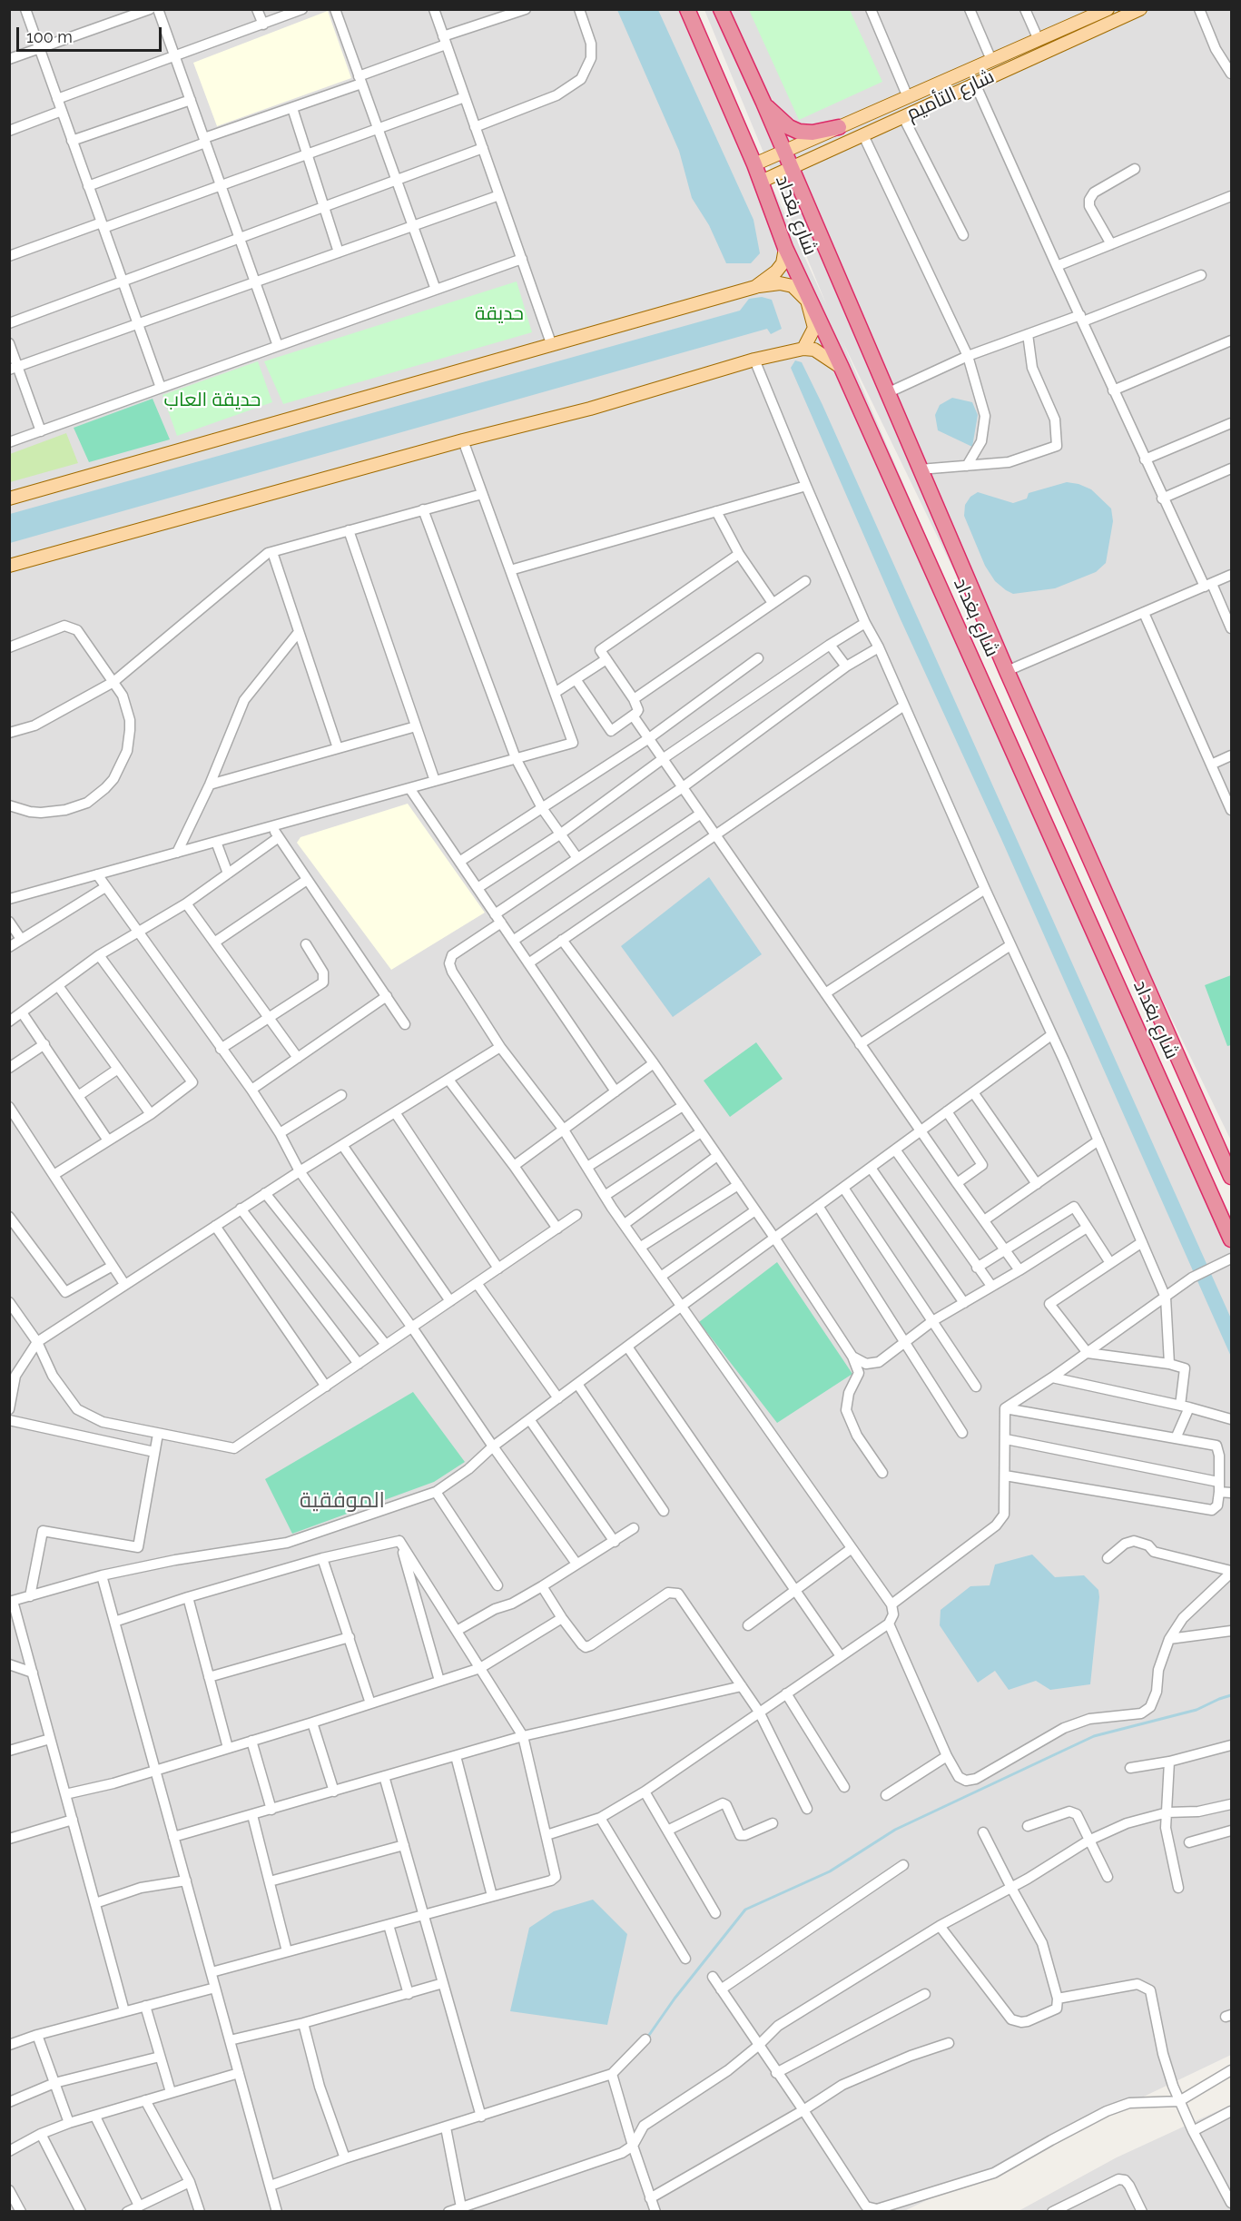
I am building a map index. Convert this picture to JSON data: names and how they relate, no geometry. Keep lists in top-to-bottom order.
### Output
{
  "streets": {
    "highway": ["شارع بغداد"],
    "main road": ["شارع التأميم"]
  },
  "crossings": [
    ["شارع التأميم", "شارع بغداد"]
  ],
  "districts": ["الموفقية"],
  "parks": ["حديقة", "حديقة العاب"],
  "scale_bar": "100 m"
}
